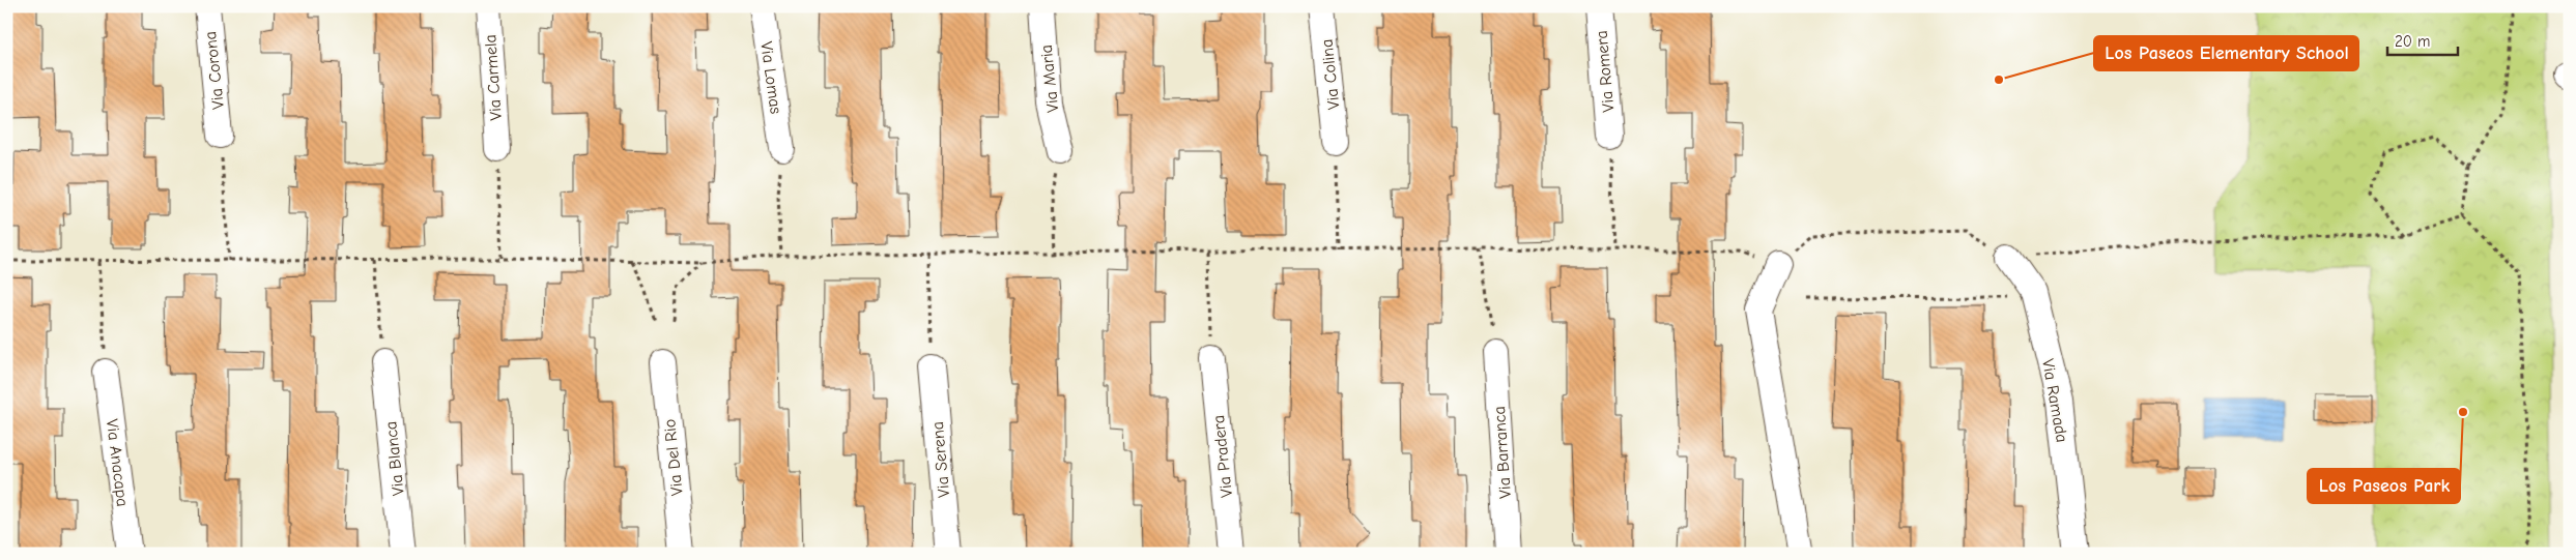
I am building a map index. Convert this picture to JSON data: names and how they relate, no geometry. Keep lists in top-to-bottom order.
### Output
{
  "streets": {
    "street": [
      "Via Corona",
      "Via Romera",
      "Via Colina",
      "Via Carmela",
      "Via Lomas",
      "Via Maria",
      "Via Ramada",
      "Via Barranca",
      "Via Pradera",
      "Via Del Rio",
      "Via Blanca",
      "Via Serena",
      "Via Anacapa"
    ]
  },
  "places": ["Los Paseos Elementary School", "Los Paseos Park"],
  "scale_bar": "20 m"
}
